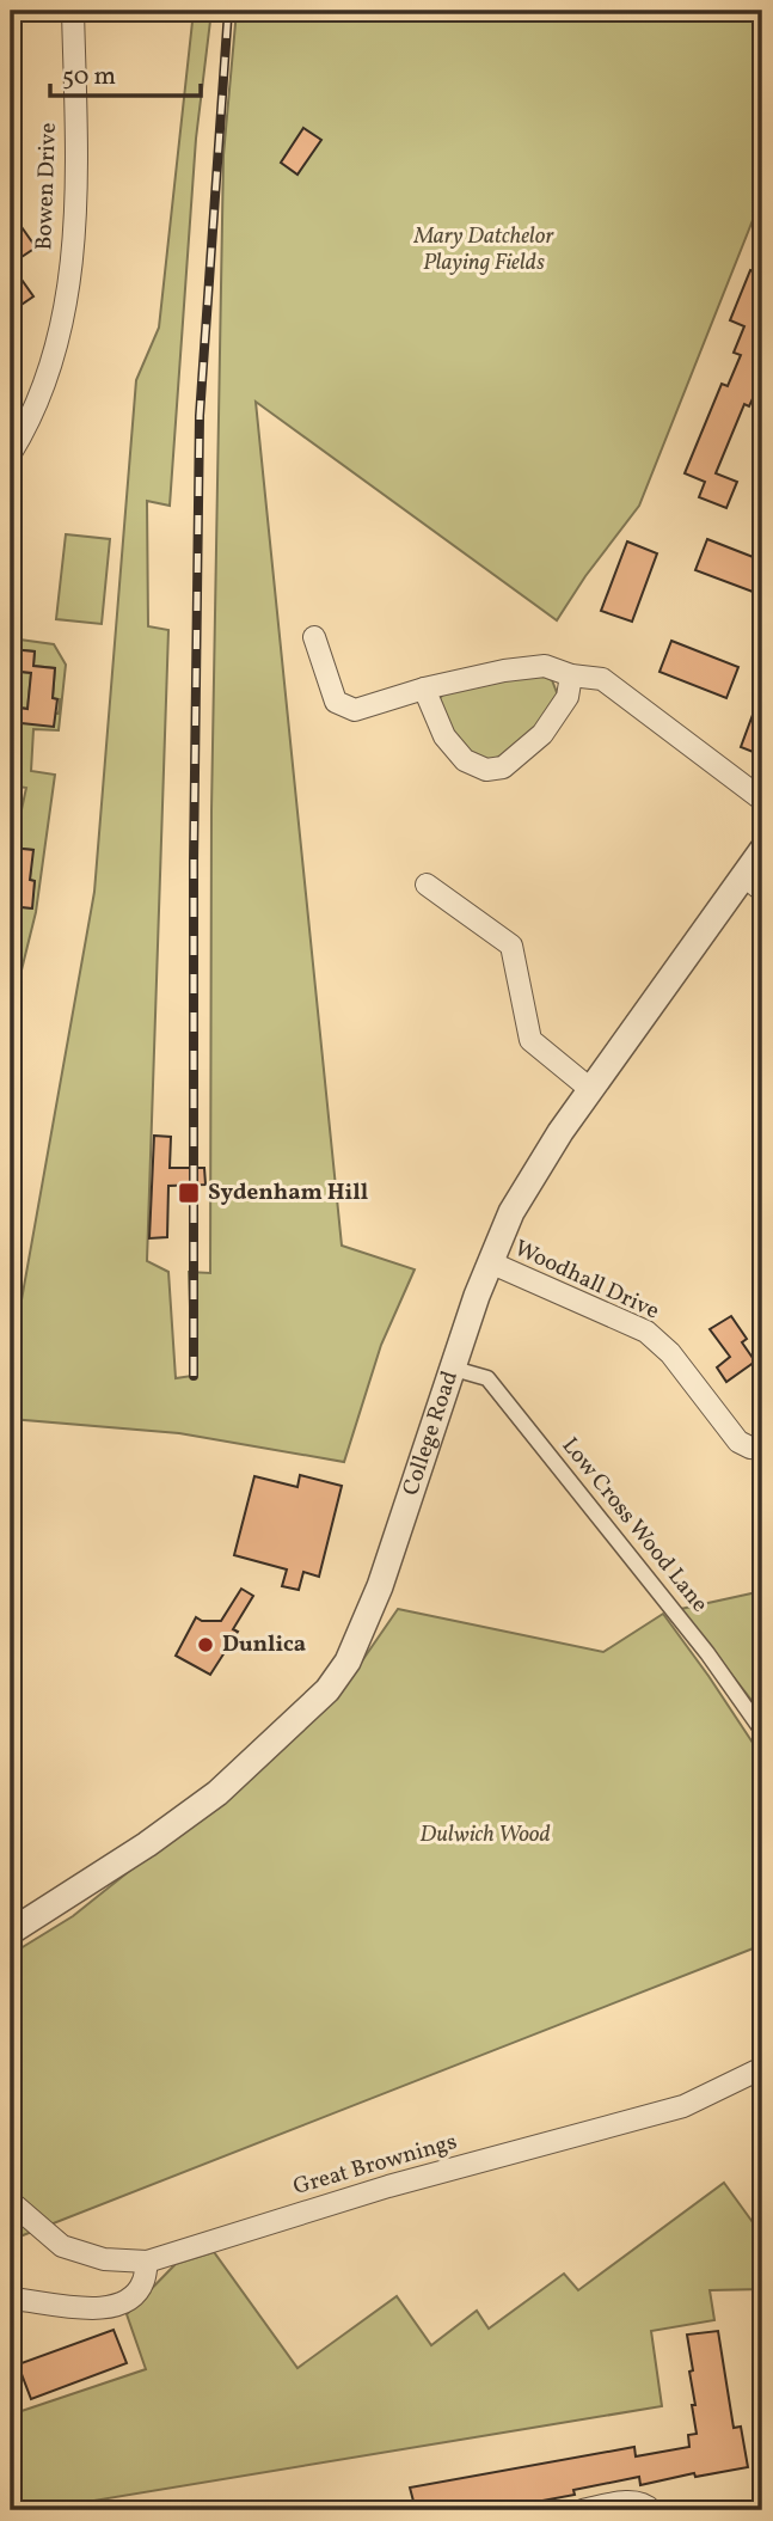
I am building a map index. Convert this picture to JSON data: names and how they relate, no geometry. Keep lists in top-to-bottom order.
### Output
{
  "streets": {
    "street": [
      "Bowen Drive",
      "Woodhall Drive",
      "College Road",
      "Low Cross Wood Lane",
      "Great Brownings"
    ]
  },
  "crossings": [
    ["Woodhall Drive", "College Road"],
    ["College Road", "Low Cross Wood Lane"]
  ],
  "parks": ["Mary Datchelor Playing Fields", "Dulwich Wood"],
  "places": {
    "transit": ["Sydenham Hill"],
    "other": ["Dunlica"]
  },
  "scale_bar": "50 m"
}
